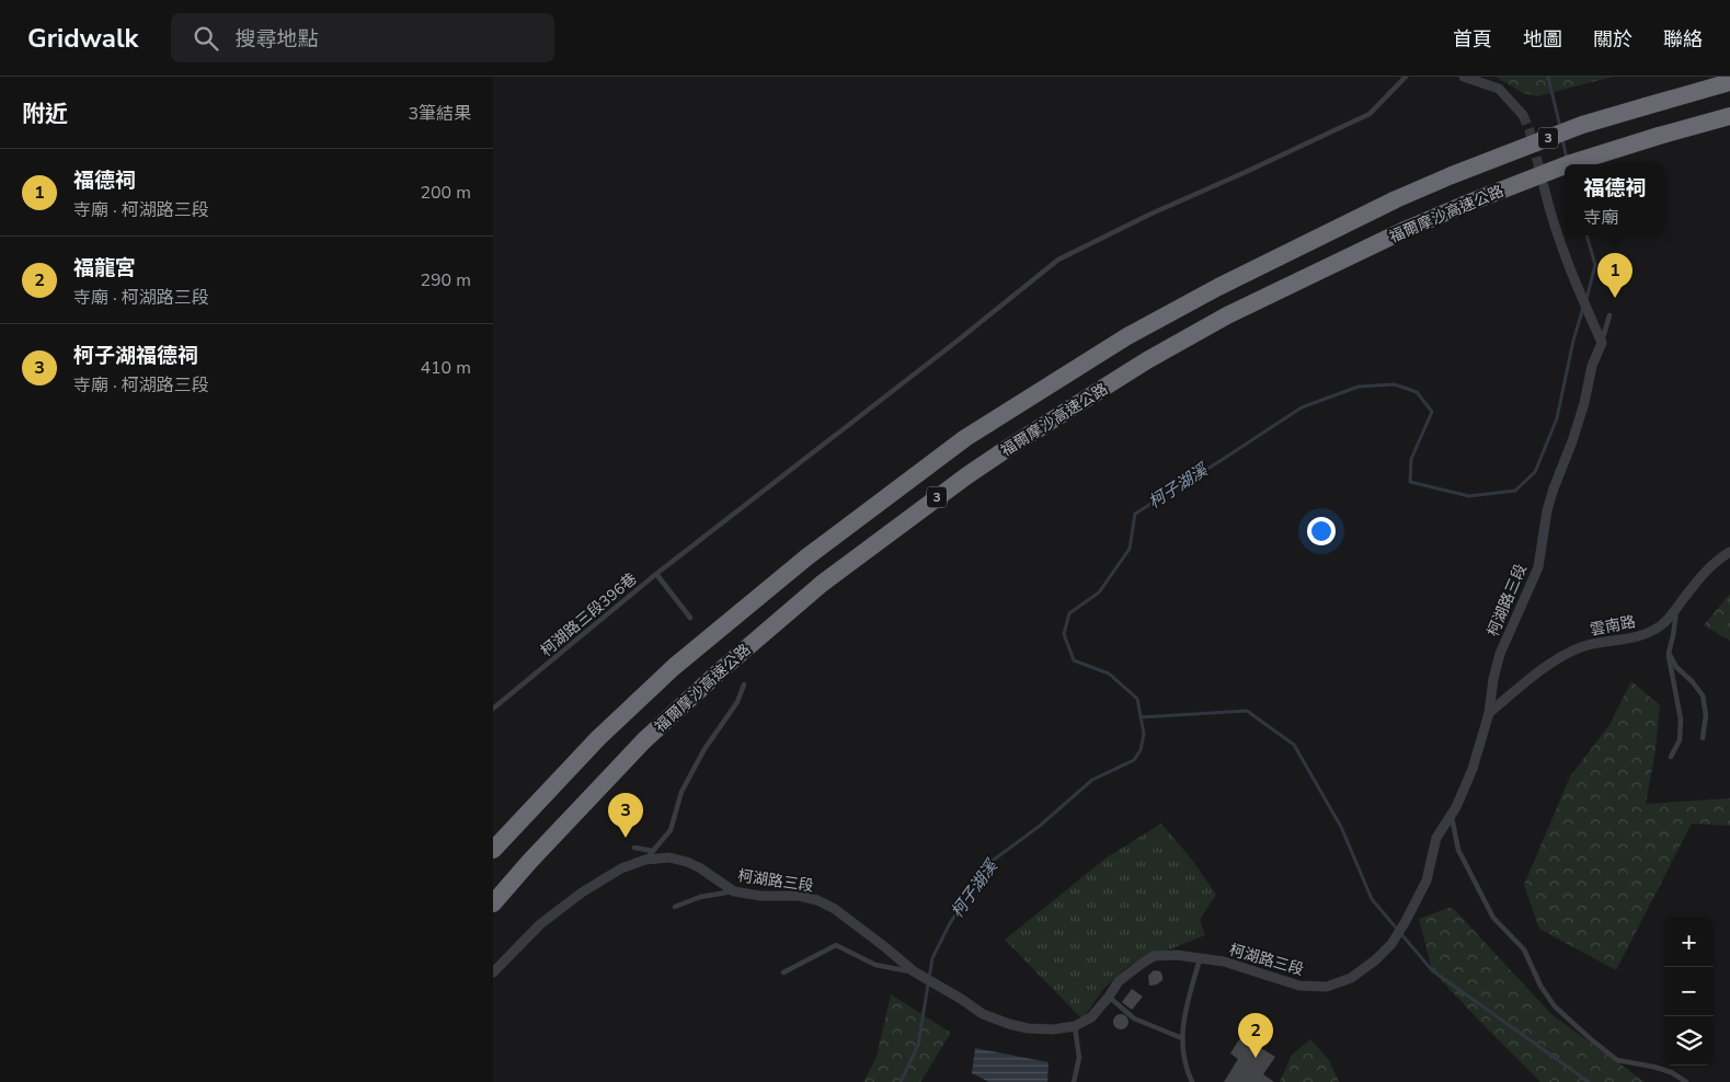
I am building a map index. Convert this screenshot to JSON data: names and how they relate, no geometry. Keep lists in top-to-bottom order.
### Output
{
  "streets": {
    "highway": ["3", "福爾摩沙高速公路"],
    "street": ["柯湖路三段", "雲南路"],
    "lane": ["柯湖路三段396巷"]
  },
  "crossings": [
    ["柯湖路三段", "雲南路"]
  ],
  "water": ["柯子湖溪"],
  "page": {
    "header": "Gridwalk",
    "search": "搜尋地點",
    "nav": [
      "首頁",
      "地圖",
      "關於",
      "聯絡"
    ],
    "heading": ["附近", "3筆結果"],
    "list": [
      {
        "mark": "1",
        "name": "福德祠",
        "note": "寺廟 · 柯湖路三段",
        "value": "200 m"
      },
      {
        "mark": "2",
        "name": "福龍宮",
        "note": "寺廟 · 柯湖路三段",
        "value": "290 m"
      },
      {
        "mark": "3",
        "name": "柯子湖福德祠",
        "note": "寺廟 · 柯湖路三段",
        "value": "410 m"
      }
    ],
    "popup": ["福德祠", "寺廟"],
    "pins": ["1", "3", "2"],
    "map_buttons": ["+", "−"]
  }
}
